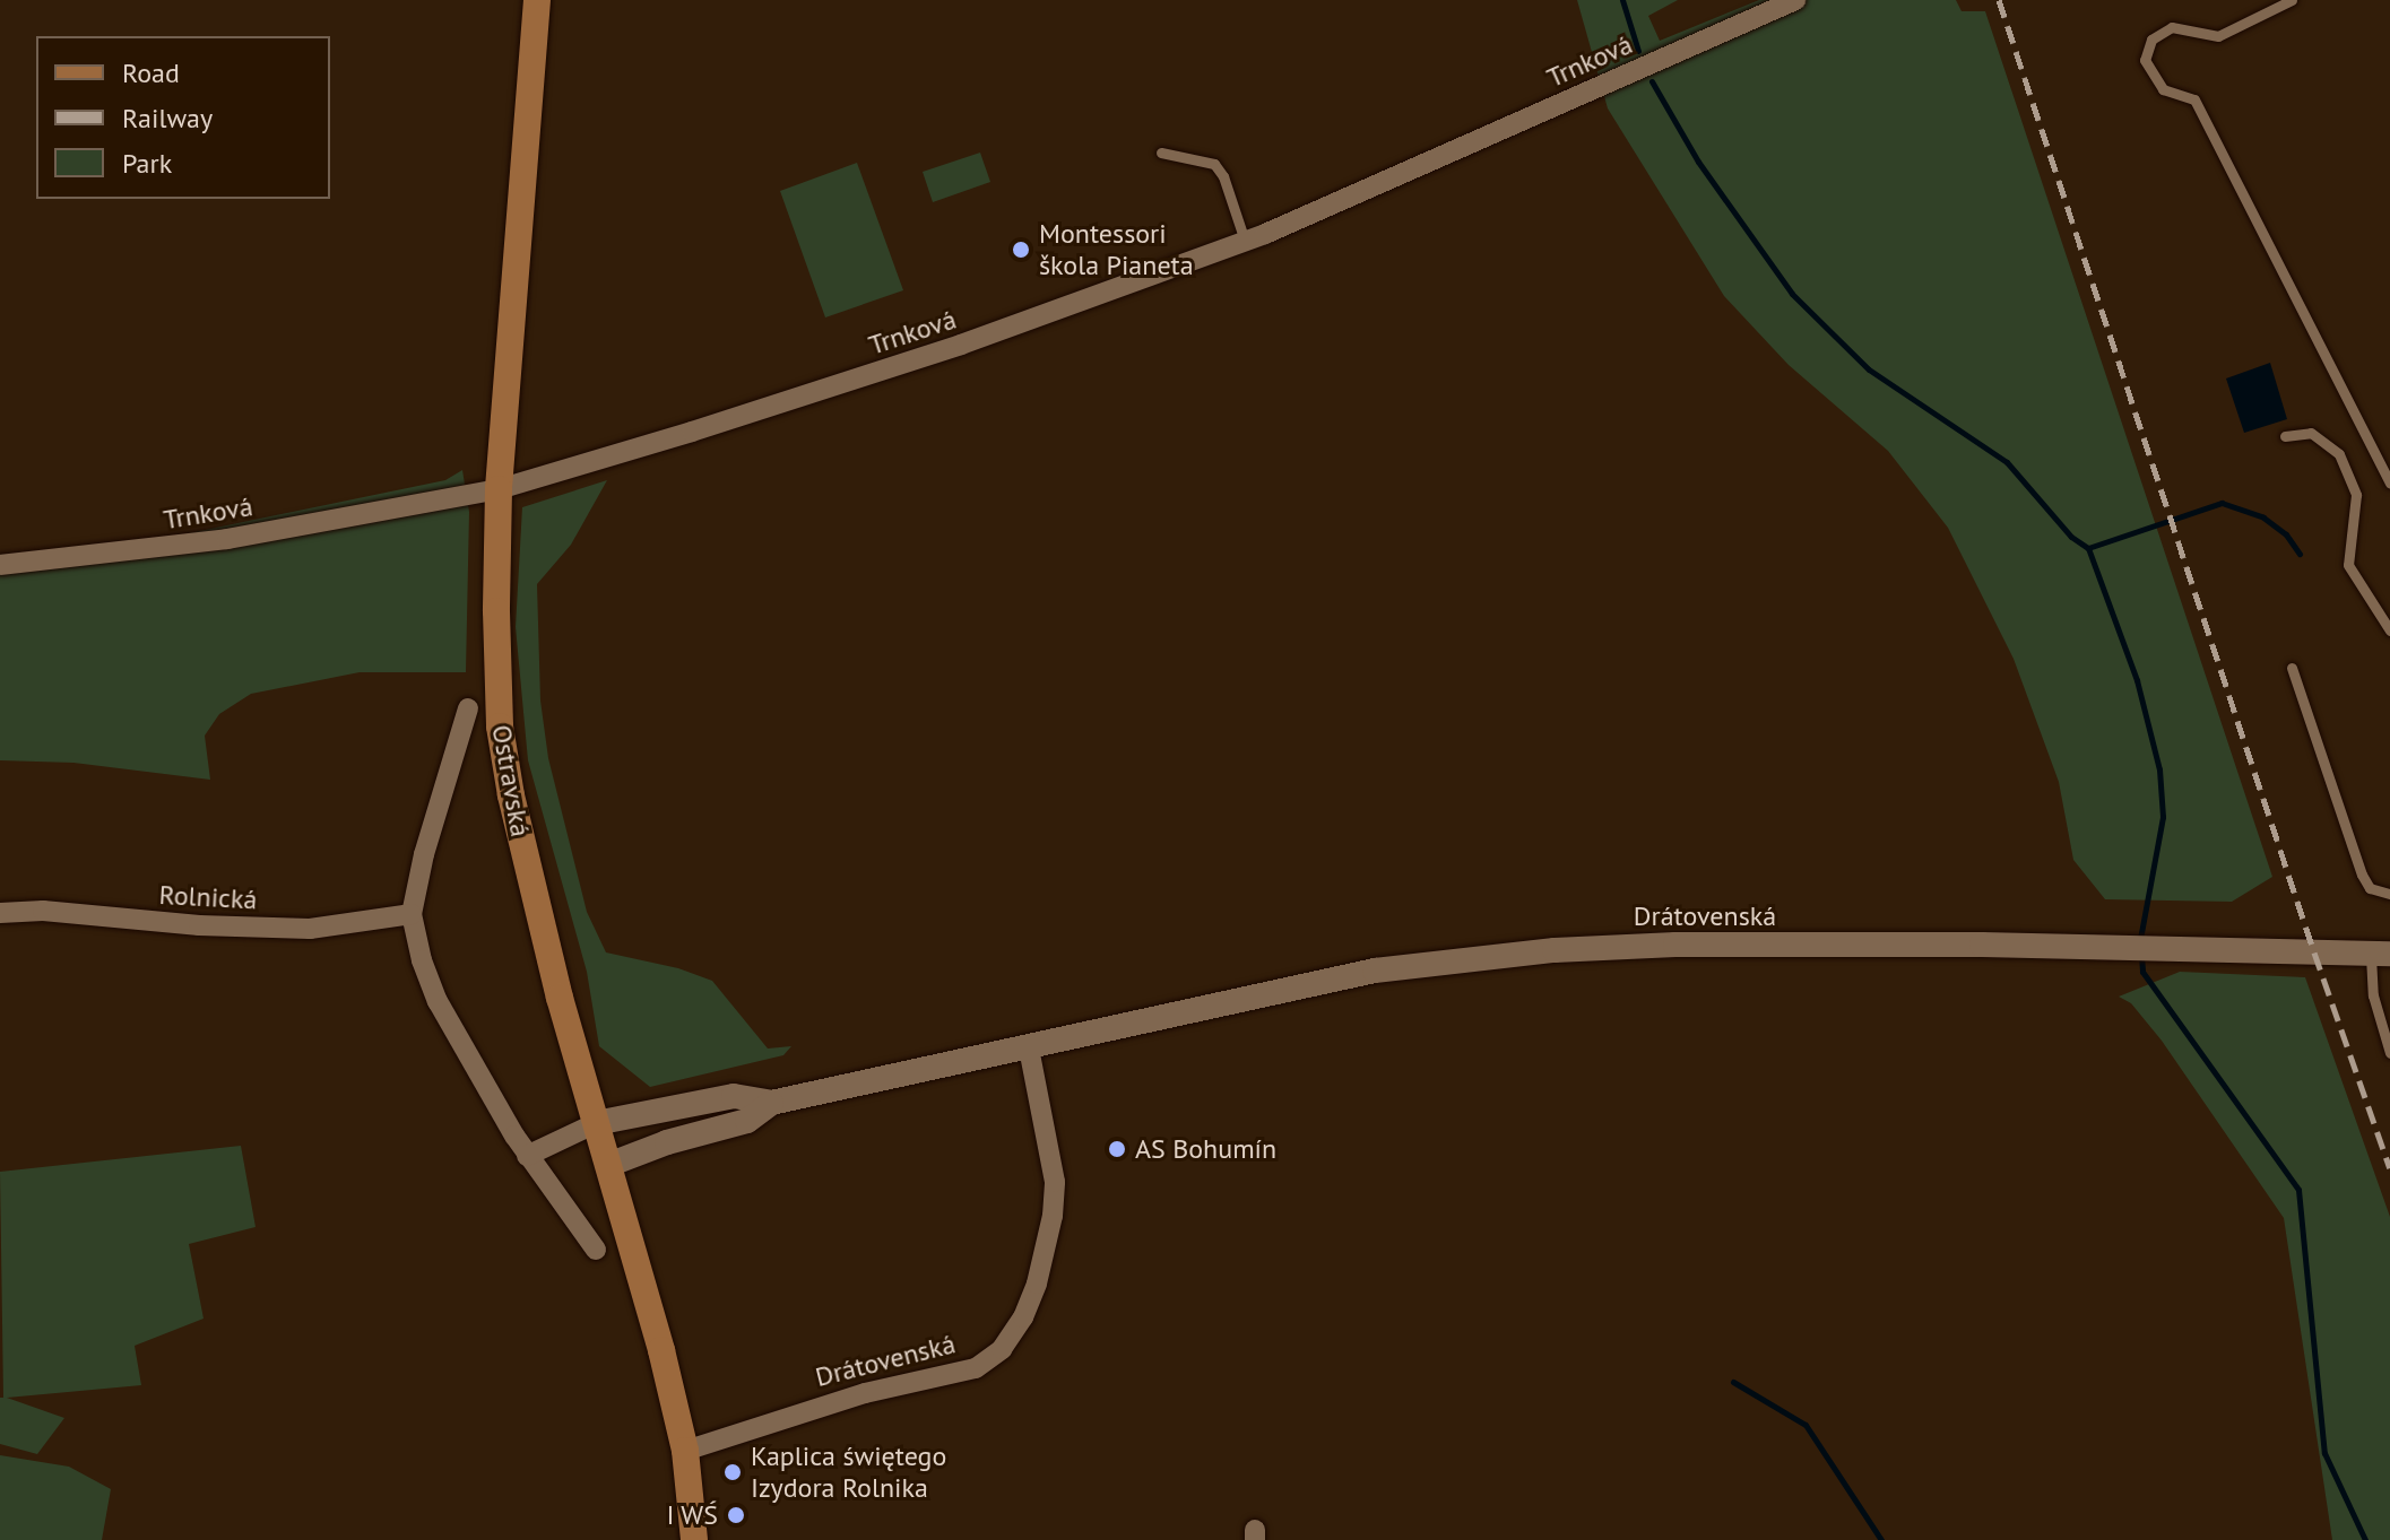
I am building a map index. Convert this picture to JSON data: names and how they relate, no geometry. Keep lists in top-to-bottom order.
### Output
{
  "streets": {
    "main road": ["Ostravská"],
    "street": ["Trnková", "Rolnická", "Drátovenská"]
  },
  "crossings": [
    ["Trnková", "Ostravská"],
    ["Ostravská", "Rolnická"],
    ["Ostravská", "Drátovenská"]
  ],
  "places": [
    "Montessori škola Pianeta",
    "AS Bohumín",
    "Kaplica świętego Izydora Rolnika",
    "I WŚ"
  ],
  "legend": ["Road", "Railway", "Park"]
}
